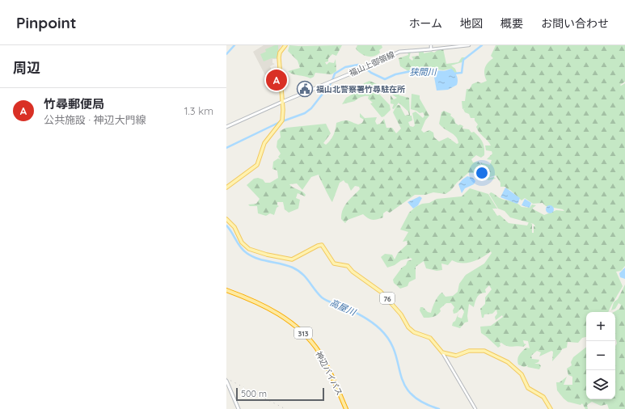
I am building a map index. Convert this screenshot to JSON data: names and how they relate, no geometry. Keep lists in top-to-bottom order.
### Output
{
  "streets": {
    "highway": ["313", "神辺バイパス"],
    "main road": ["福山上御領線", "76"]
  },
  "water": ["狭間川", "高屋川"],
  "places": {
    "public building": ["福山北警察署竹尋駐在所"]
  },
  "scale_bar": "500 m",
  "page": {
    "header": "Pinpoint",
    "nav": [
      "ホーム",
      "地図",
      "概要",
      "お問い合わせ"
    ],
    "heading": "周辺",
    "pins": "A",
    "list": [
      {
        "mark": "A",
        "name": "竹尋郵便局",
        "note": "公共施設 · 神辺大門線",
        "value": "1.3 km"
      }
    ],
    "map_buttons": ["+", "−"],
    "scale": "500 m"
  }
}
